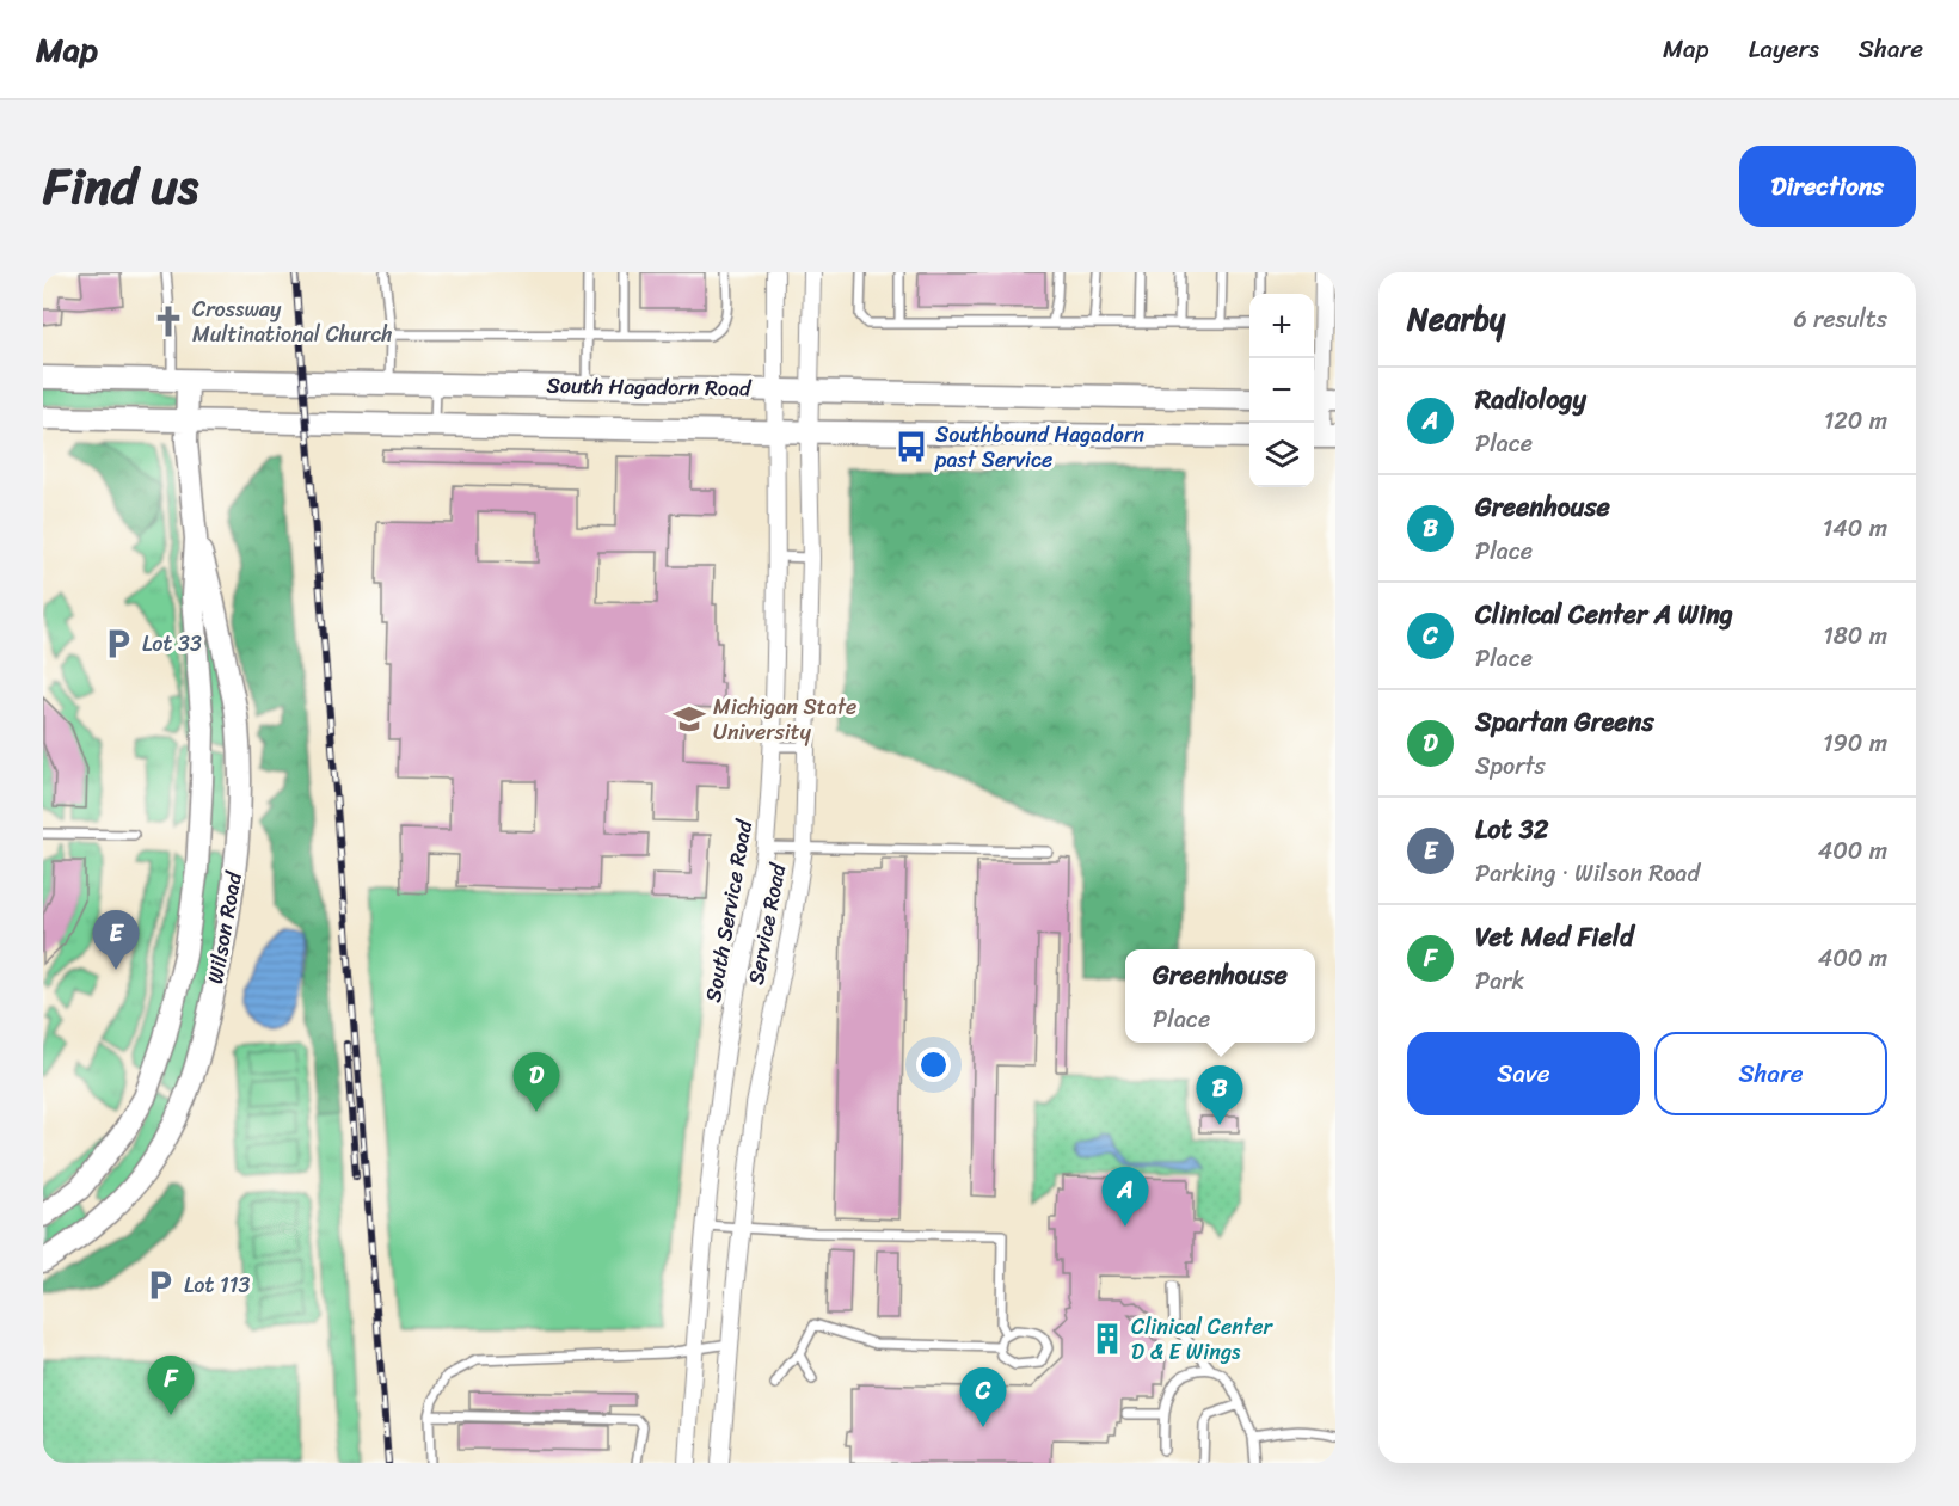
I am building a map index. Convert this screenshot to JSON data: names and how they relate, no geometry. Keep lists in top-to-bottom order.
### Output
{
  "streets": {
    "street": [
      "South Hagadorn Road",
      "South Service Road",
      "Service Road",
      "Wilson Road"
    ]
  },
  "crossings": [
    ["South Hagadorn Road", "South Service Road"],
    ["South Hagadorn Road", "Service Road"],
    ["South Hagadorn Road", "Wilson Road"]
  ],
  "places": {
    "church": ["Crossway Multinational Church"],
    "bus stop": ["Southbound Hagadorn past Service"],
    "parking": ["Lot 33", "Lot 113"],
    "school or university": ["Michigan State University"],
    "building": ["Clinical Center D & E Wings"]
  },
  "page": {
    "header": "Map",
    "nav": ["Map", "Layers", "Share"],
    "title": "Find us",
    "buttons": [
      "Directions",
      ["Save", "Share"]
    ],
    "heading": ["Nearby", "6 results"],
    "map_buttons": ["+", "−"],
    "list": [
      {
        "mark": "A",
        "name": "Radiology",
        "note": "Place",
        "value": "120 m"
      },
      {
        "mark": "B",
        "name": "Greenhouse",
        "note": "Place",
        "value": "140 m"
      },
      {
        "mark": "C",
        "name": "Clinical Center A Wing",
        "note": "Place",
        "value": "180 m"
      },
      {
        "mark": "D",
        "name": "Spartan Greens",
        "note": "Sports",
        "value": "190 m"
      },
      {
        "mark": "E",
        "name": "Lot 32",
        "note": "Parking · Wilson Road",
        "value": "400 m"
      },
      {
        "mark": "F",
        "name": "Vet Med Field",
        "note": "Park",
        "value": "400 m"
      }
    ],
    "pins": [
      "E",
      "D",
      "B",
      "A",
      "F",
      "C"
    ],
    "popup": ["Greenhouse", "Place"]
  }
}
